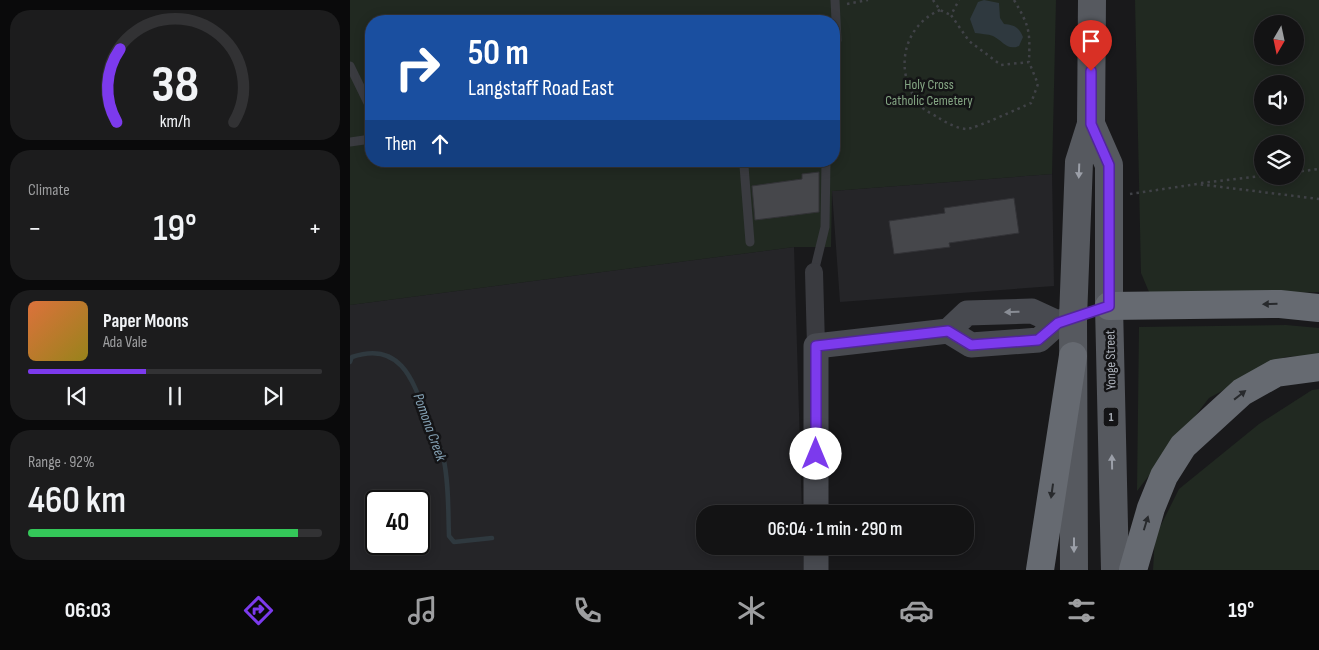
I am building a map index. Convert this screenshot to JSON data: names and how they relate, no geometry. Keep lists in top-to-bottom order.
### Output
{
  "streets": {
    "main road": ["Yonge Street", "1"]
  },
  "water": ["Pomona Creek"],
  "parks": ["Holy Cross Catholic Cemetery"],
  "north": "bottom",
  "page": {
    "turn": ["50 m", "Langstaff Road East"],
    "then": "Then",
    "tile": [
      "Climate",
      ["Range · 92%", "460 km"]
    ],
    "heat": ["−", "19°", "+"],
    "song": ["Paper Moons", "Ada Vale"],
    "limit": "40",
    "trip": "06:04 · 1 min · 290 m",
    "tabs": ["06:03", "19°"],
    "gauge": ["38", "km/h"]
  }
}
